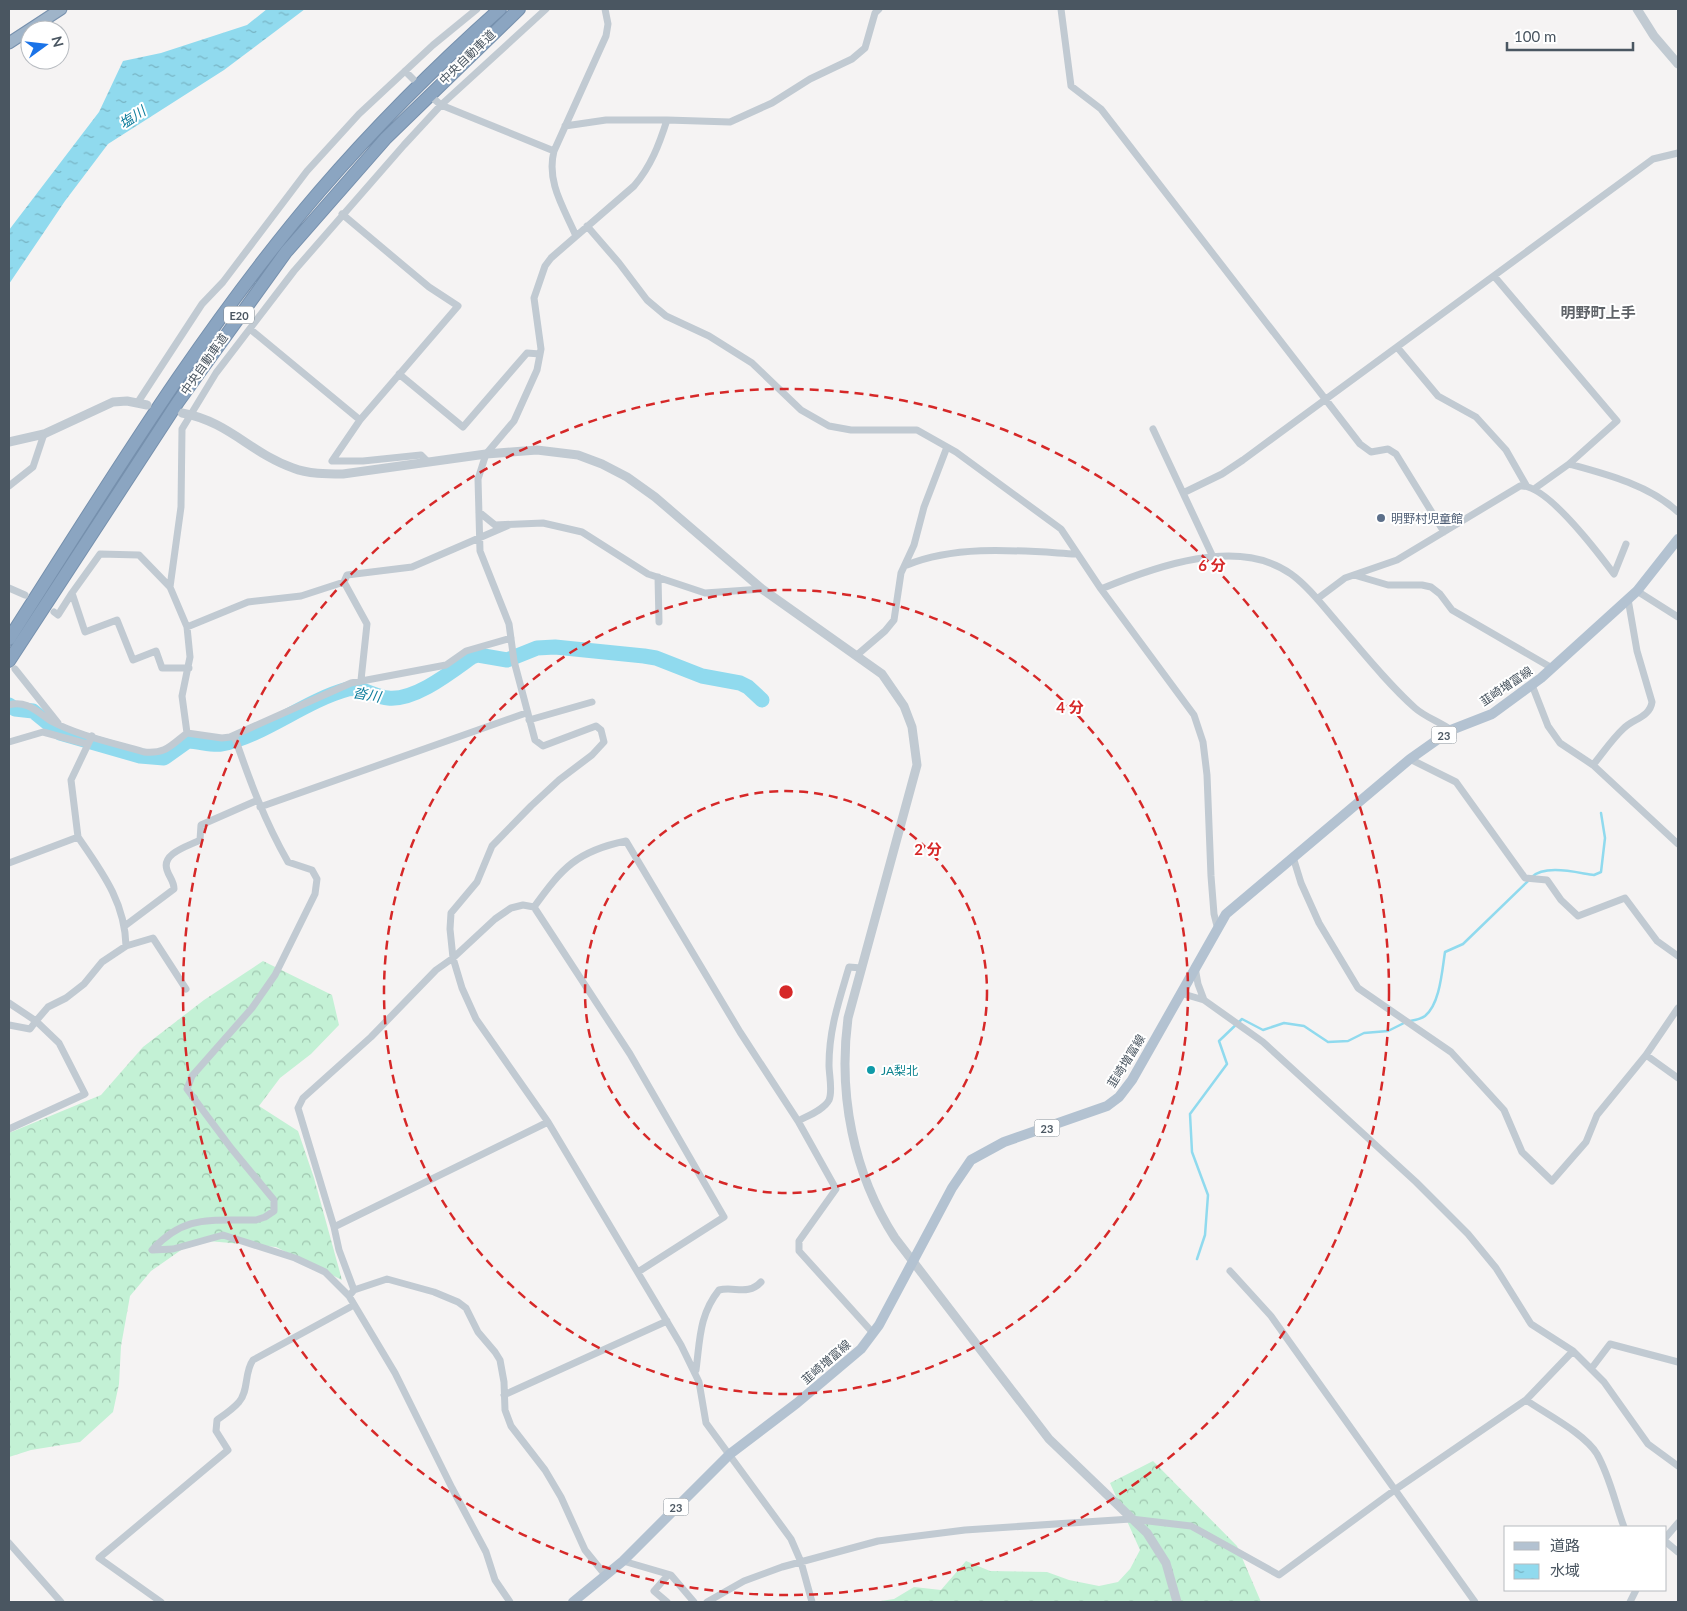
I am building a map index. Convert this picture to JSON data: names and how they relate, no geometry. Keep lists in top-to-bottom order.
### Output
{
  "streets": {
    "highway": ["中央自動車道", "E20"],
    "main road": ["韮崎増富線", "23"]
  },
  "districts": ["明野町上手"],
  "water": ["塩川", "沓川"],
  "places": ["明野村児童館", "JA梨北"],
  "legend": ["道路", "水域"],
  "scale_bar": "100 m",
  "north": "right",
  "rings": ["6 分", "4 分", "2 分"]
}
